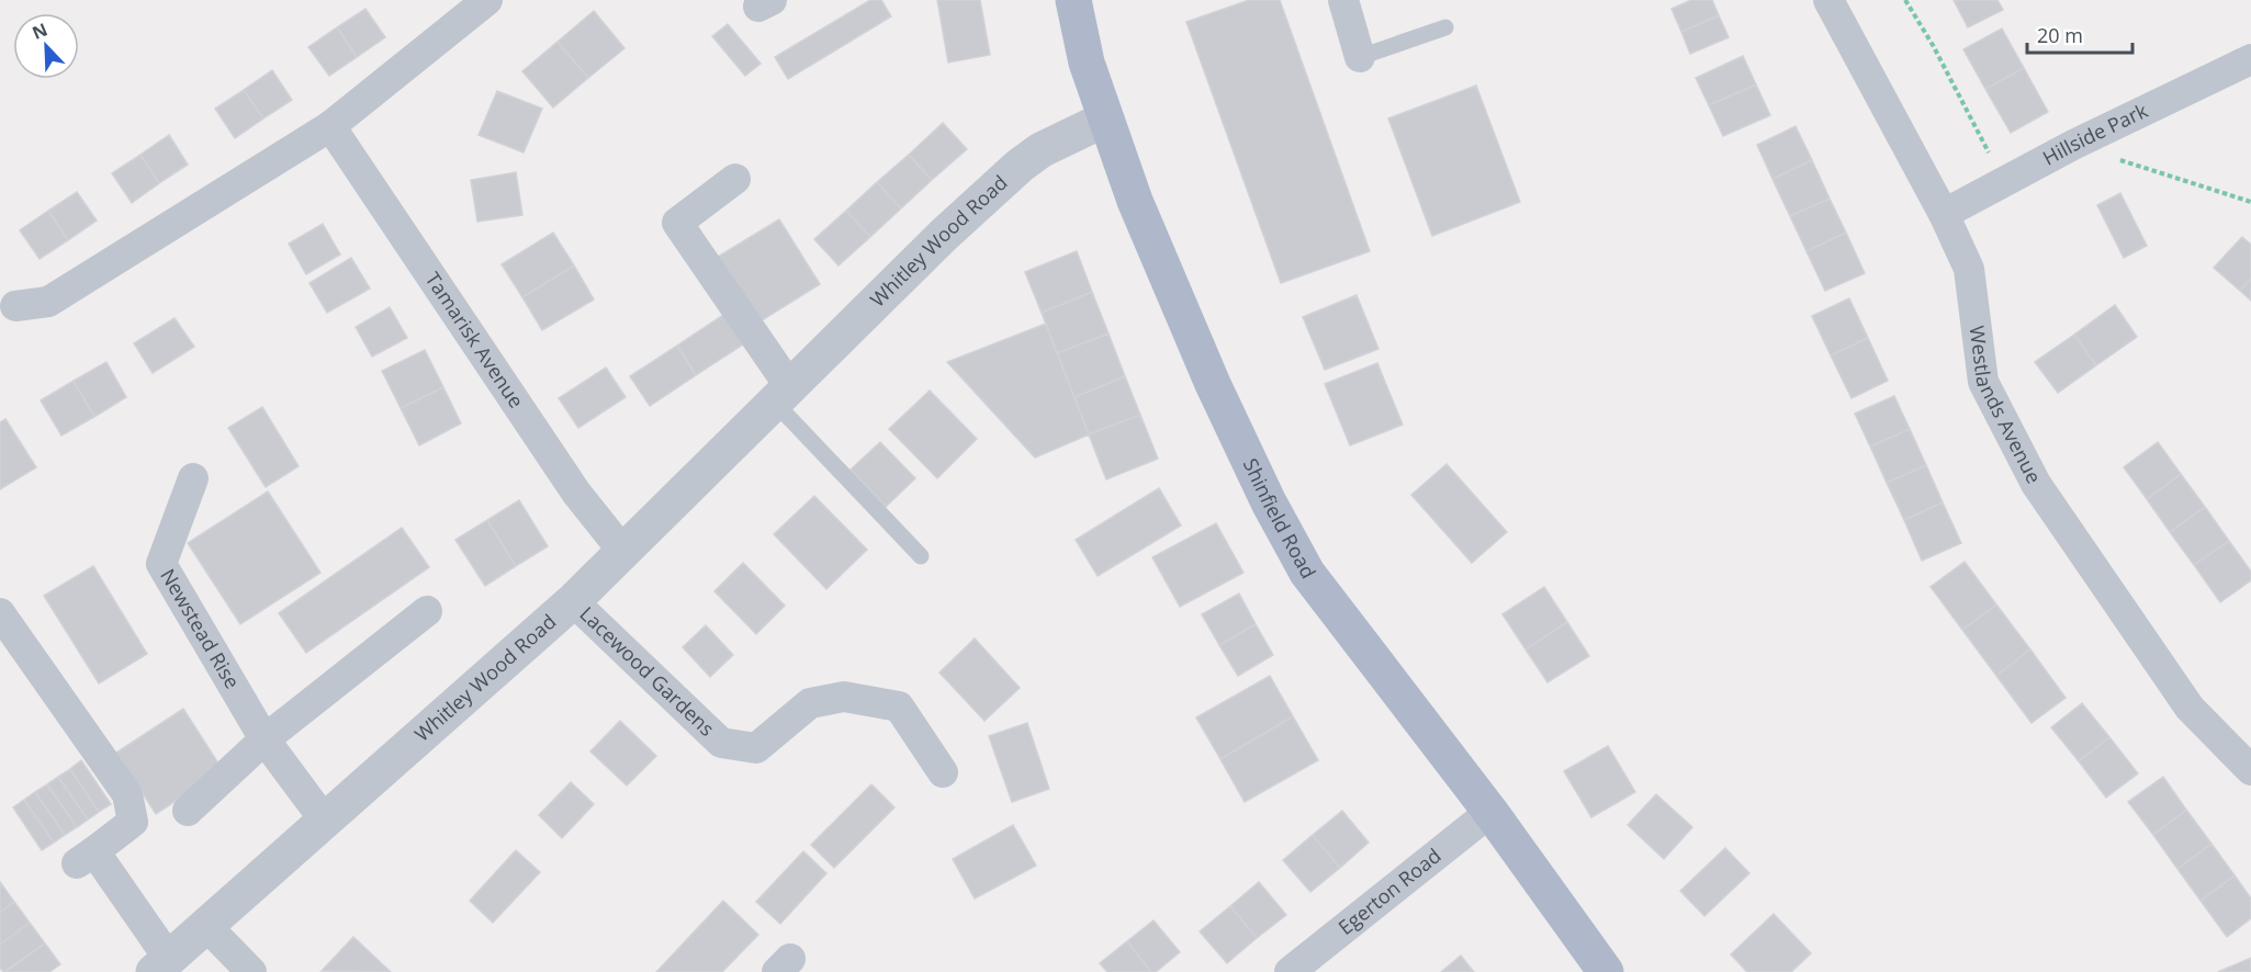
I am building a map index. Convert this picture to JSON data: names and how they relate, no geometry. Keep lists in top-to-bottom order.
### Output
{
  "streets": {
    "main road": ["Shinfield Road"],
    "street": [
      "Hillside Park",
      "Whitley Wood Road",
      "Tamarisk Avenue",
      "Westlands Avenue",
      "Newstead Rise",
      "Lacewood Gardens",
      "Egerton Road"
    ]
  },
  "crossings": [
    ["Hillside Park", "Westlands Avenue"],
    ["Whitley Wood Road", "Tamarisk Avenue"],
    ["Whitley Wood Road", "Shinfield Road"],
    ["Whitley Wood Road", "Newstead Rise"],
    ["Whitley Wood Road", "Lacewood Gardens"],
    ["Shinfield Road", "Egerton Road"]
  ],
  "scale_bar": "20 m",
  "north": "top left"
}
